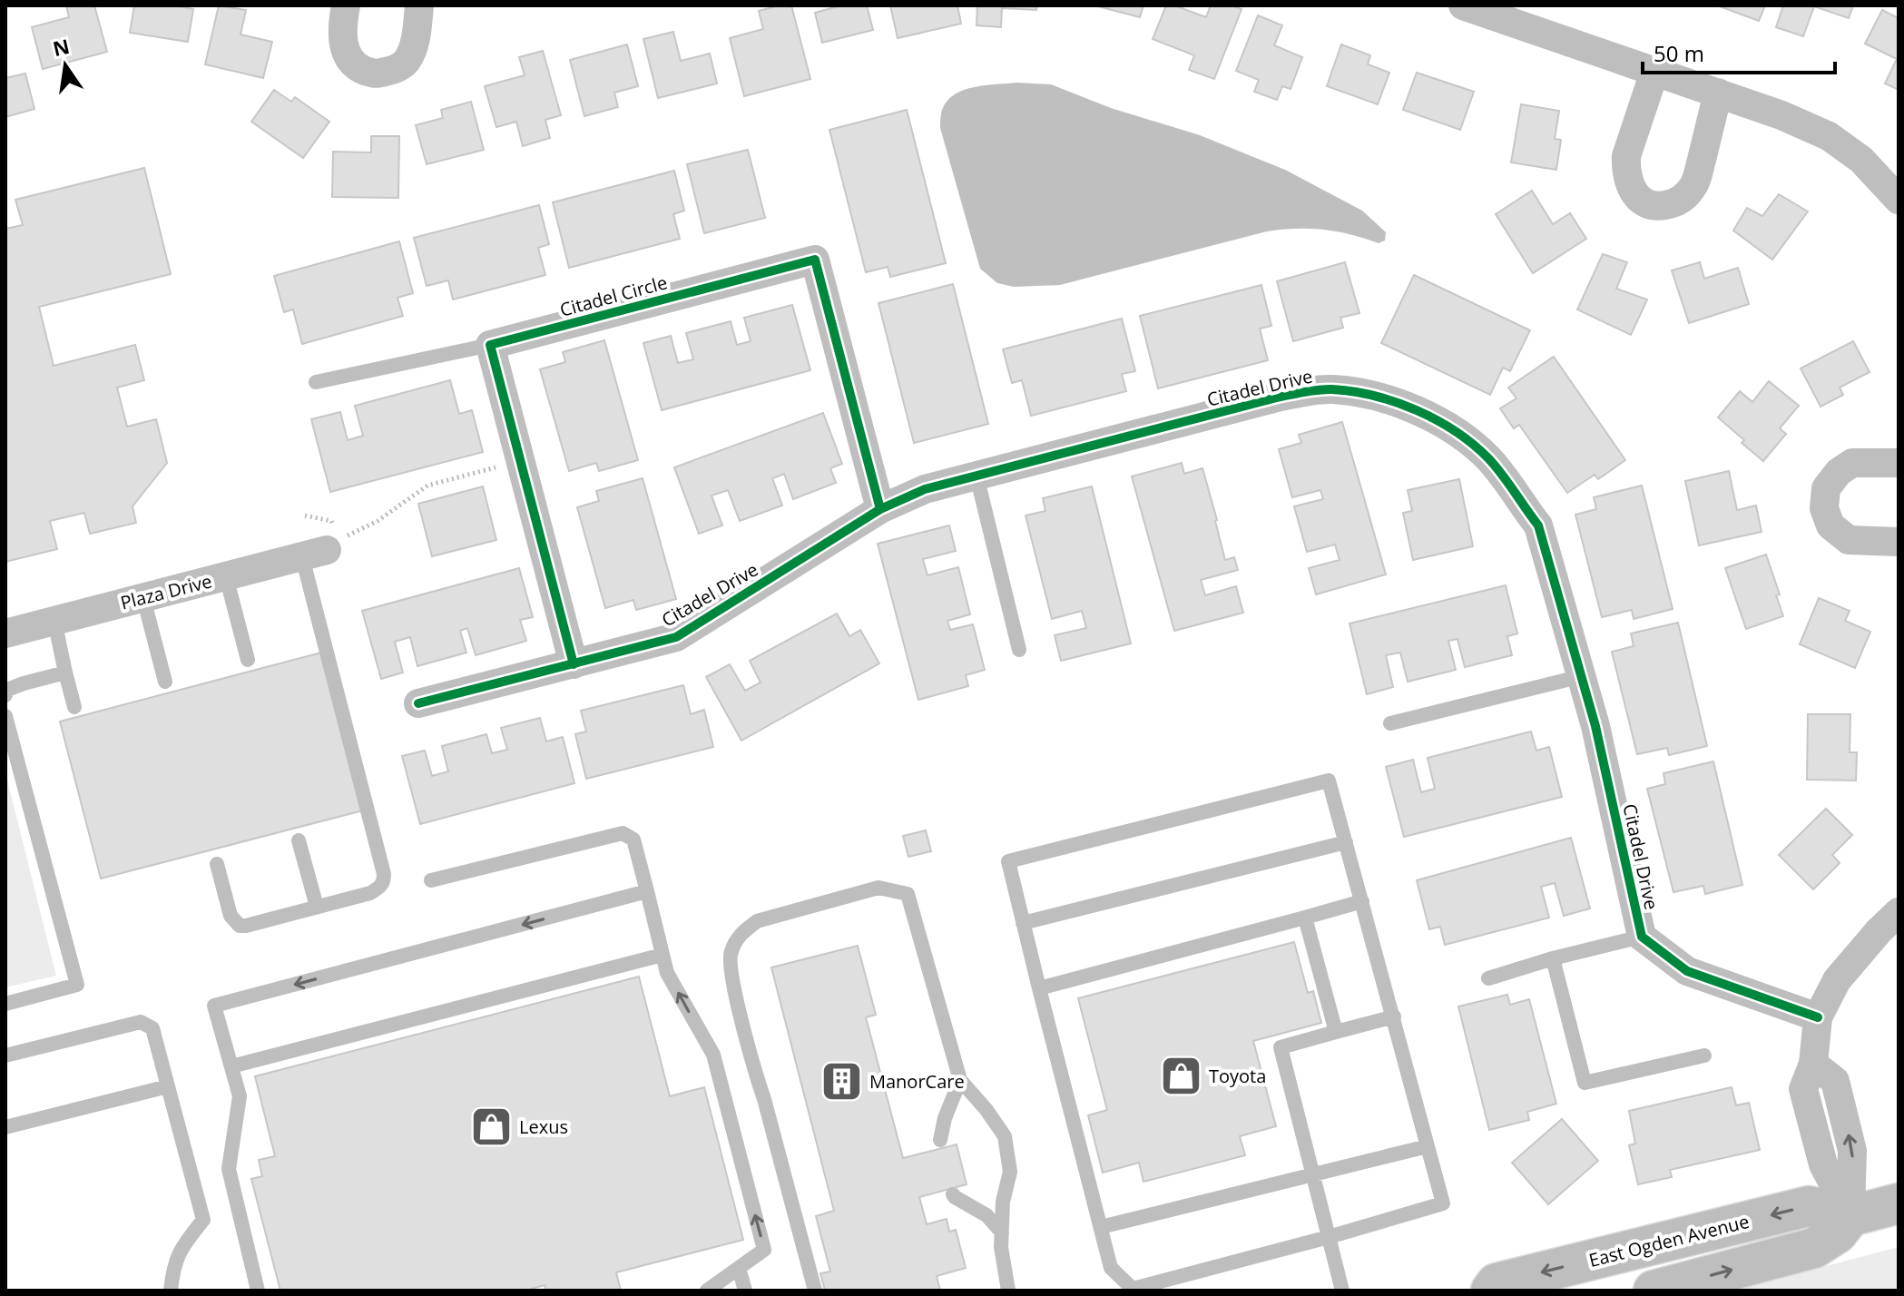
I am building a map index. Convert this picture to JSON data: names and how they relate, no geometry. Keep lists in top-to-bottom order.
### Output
{
  "streets": {
    "main road": ["East Ogden Avenue"],
    "street": ["Citadel Circle", "Citadel Drive", "Plaza Drive"]
  },
  "crossings": [
    ["Citadel Circle", "Citadel Drive"]
  ],
  "places": {
    "shop": ["Toyota", "Lexus"],
    "building": ["ManorCare"]
  },
  "scale_bar": "50 m",
  "north": "top"
}
